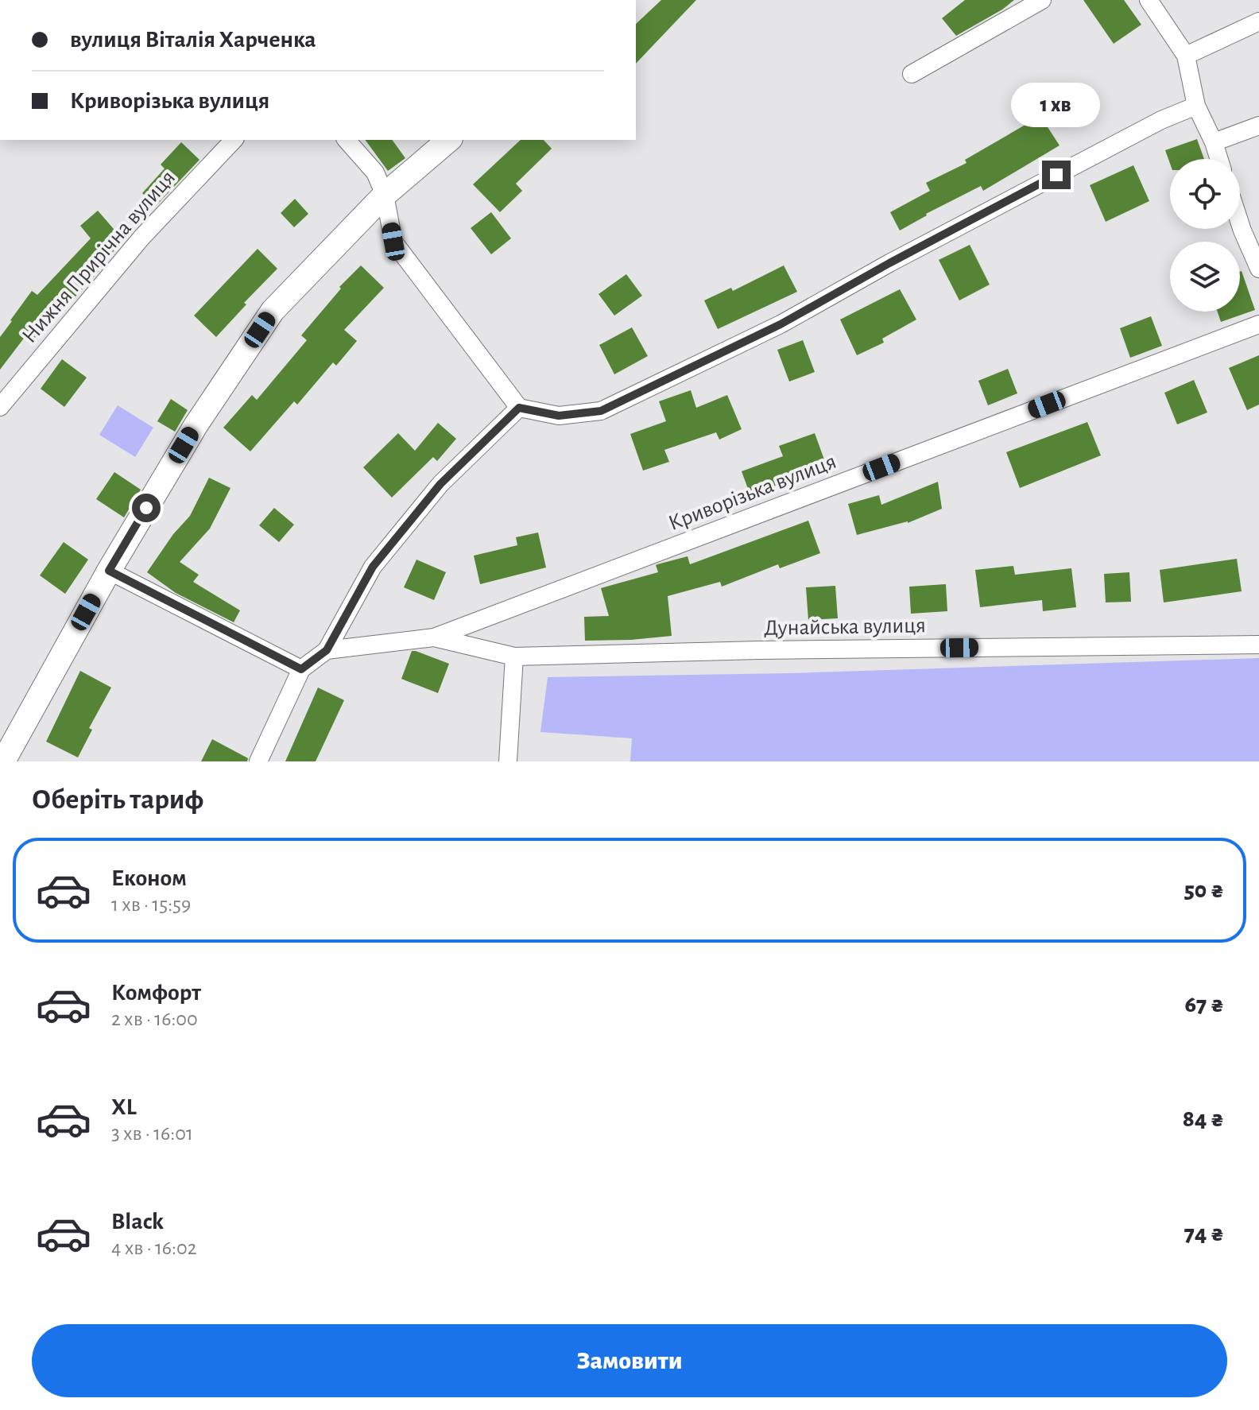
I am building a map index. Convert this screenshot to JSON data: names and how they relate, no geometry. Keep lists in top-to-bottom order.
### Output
{
  "streets": {
    "street": ["Нижня Прирічна вулиця", "Криворізька вулиця", "Дунайська вулиця"]
  },
  "crossings": [
    ["Криворізька вулиця", "Дунайська вулиця"]
  ],
  "page": {
    "banner": ["вулиця Віталія Харченка", "Криворізька вулиця"],
    "bubble": "1 хв",
    "heading": "Оберіть тариф",
    "list": [
      {
        "name": "Економ",
        "note": "1 хв · 15:59",
        "value": "50 ₴"
      },
      {
        "name": "Комфорт",
        "note": "2 хв · 16:00",
        "value": "67 ₴"
      },
      {
        "name": "XL",
        "note": "3 хв · 16:01",
        "value": "84 ₴"
      },
      {
        "name": "Black",
        "note": "4 хв · 16:02",
        "value": "74 ₴"
      }
    ],
    "buttons": "Замовити"
  }
}
